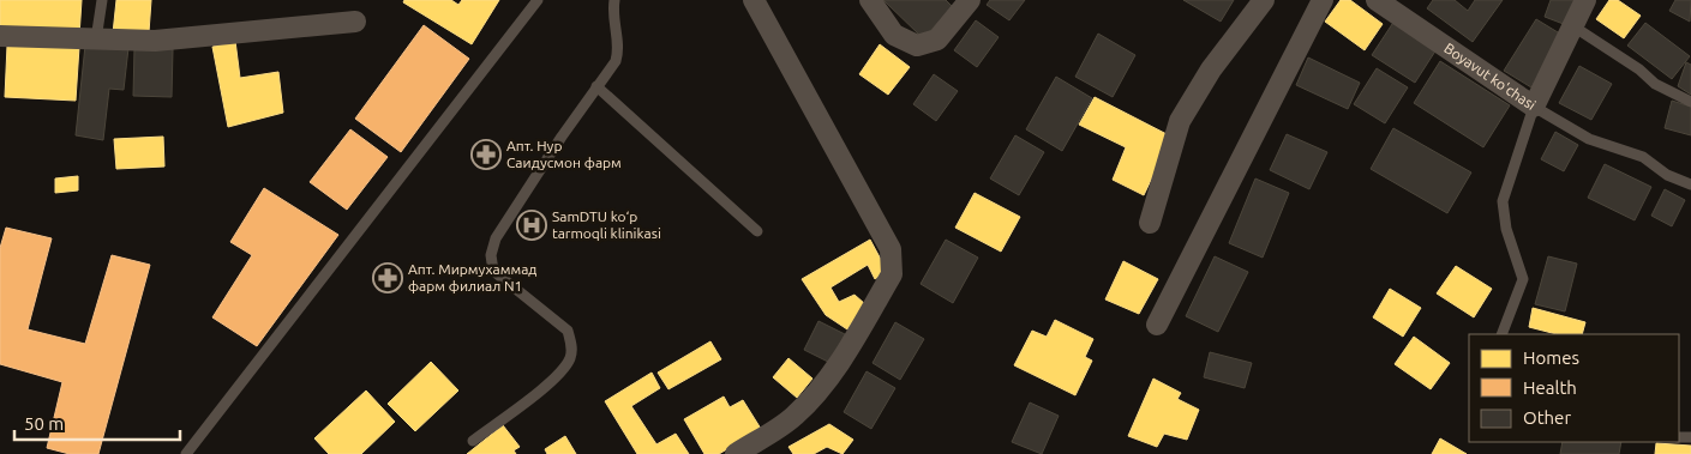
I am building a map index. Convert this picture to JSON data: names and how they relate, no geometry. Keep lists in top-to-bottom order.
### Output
{
  "streets": {
    "street": ["Boyavut ko'chasi"]
  },
  "places": {
    "pharmacy": ["Апт. Нур Саидусмон фарм", "Апт. Мирмухаммад фарм филиал N1"],
    "hospital": ["SamDTU ko‘p tarmoqli klinikasi"]
  },
  "legend": ["Homes", "Health", "Other"],
  "scale_bar": "50 m"
}
